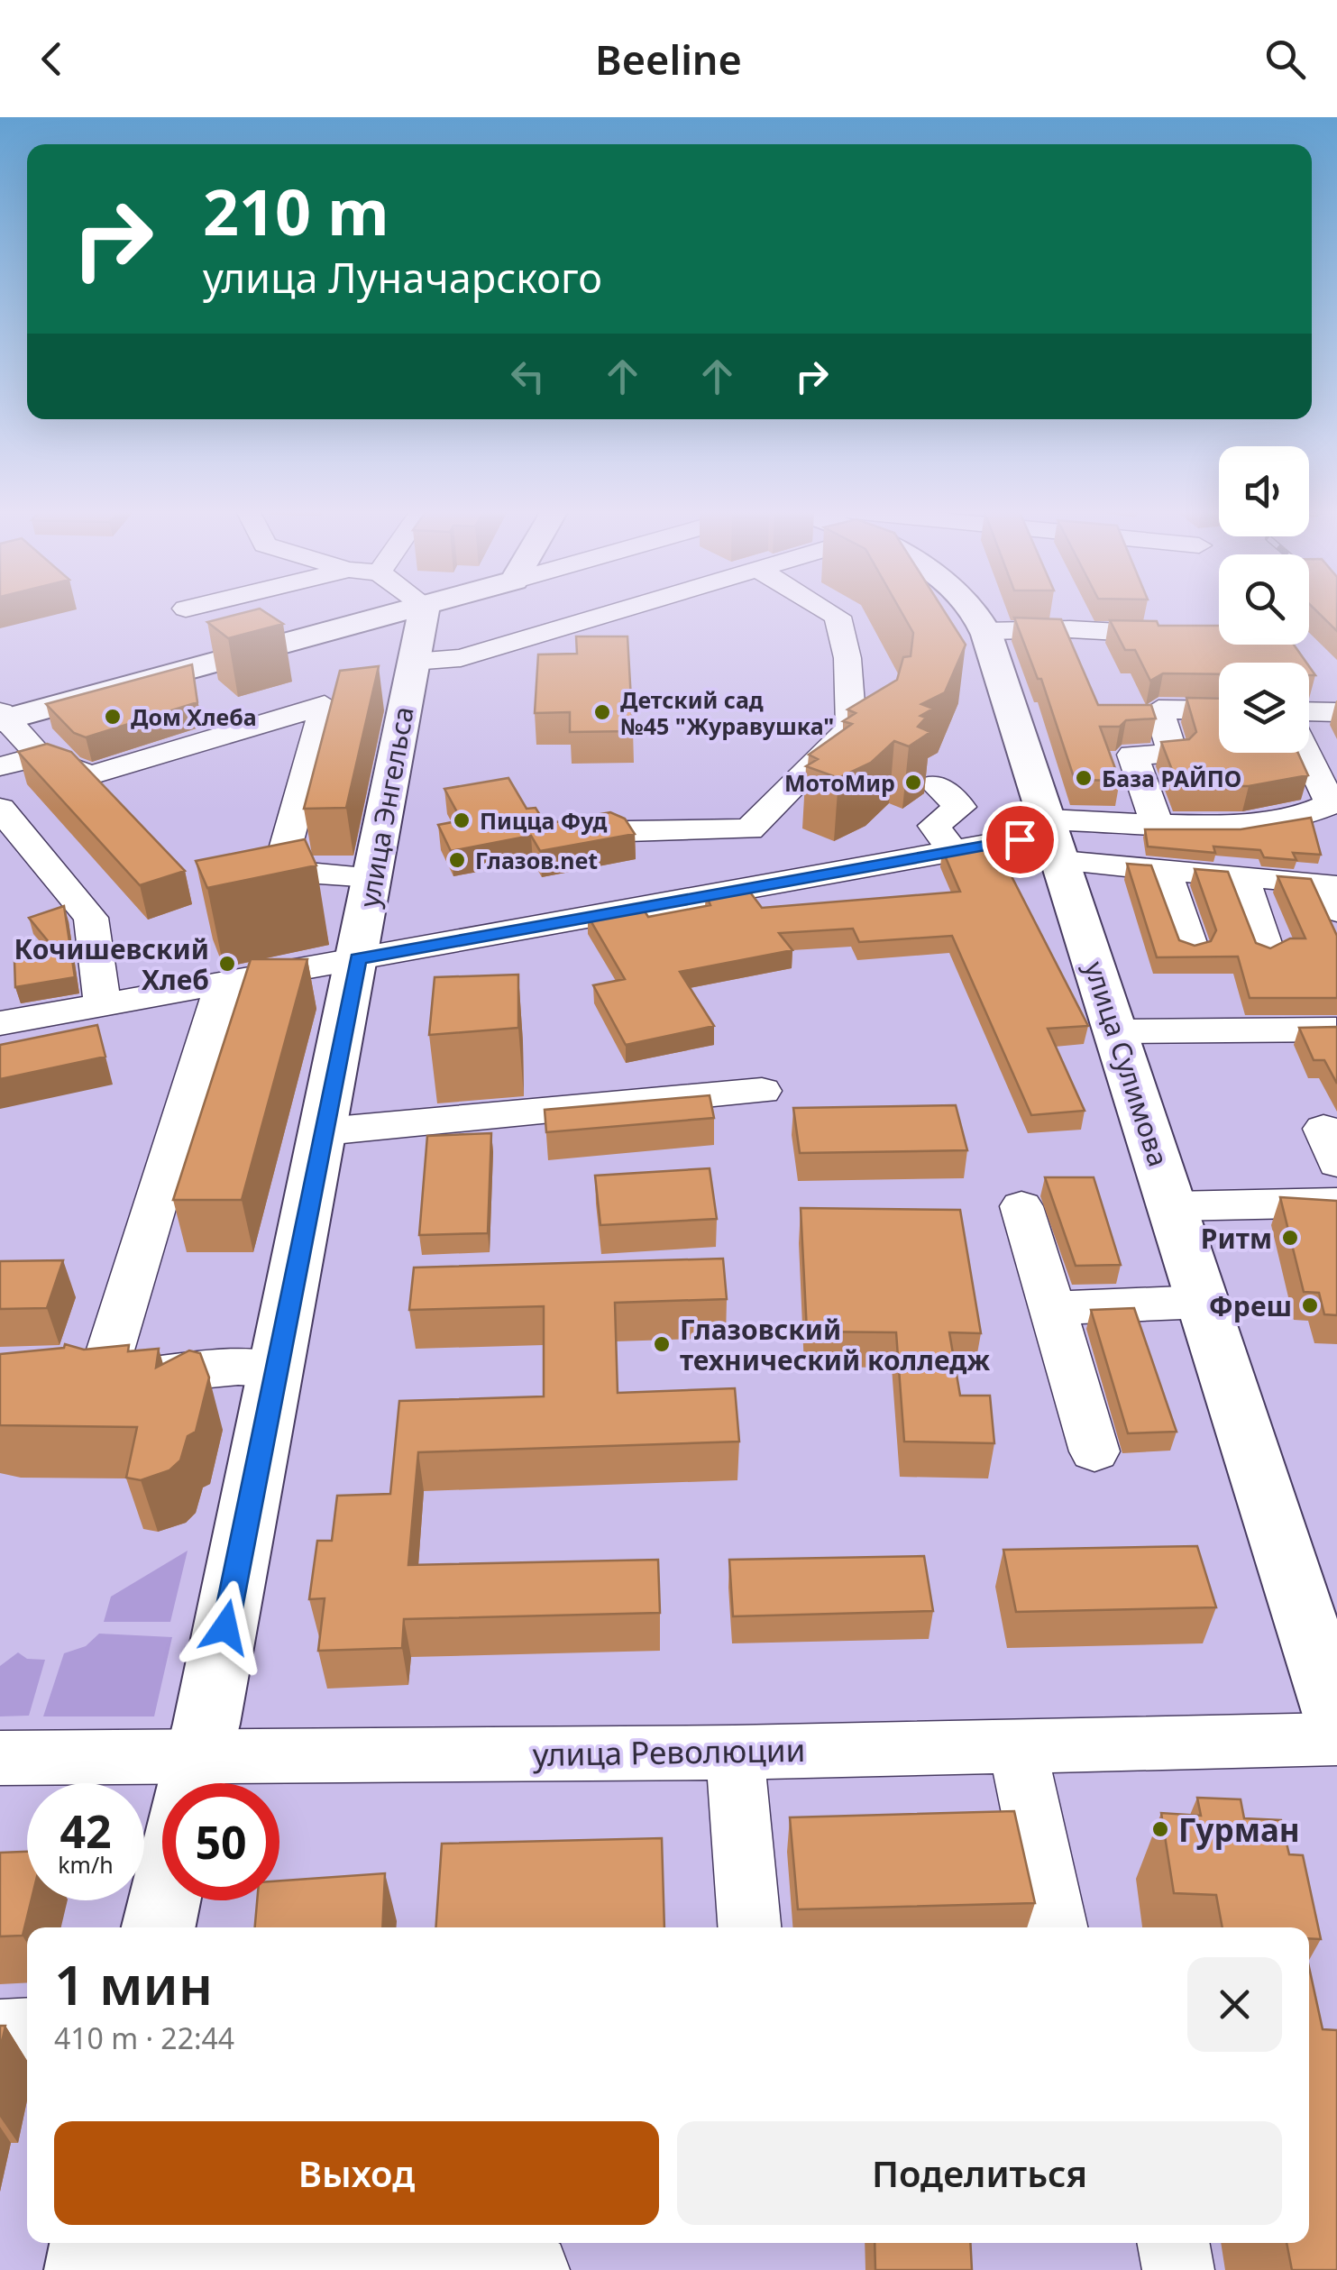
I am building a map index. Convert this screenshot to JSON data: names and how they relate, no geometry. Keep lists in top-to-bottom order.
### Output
{
  "streets": {
    "main road": ["улица Энгельса", "улица Сулимова"],
    "street": ["улица Революции"]
  },
  "places": [
    "Детский сад №45 \"Журавушка\"",
    "Дом Хлеба",
    "База РАЙПО",
    "МотоМир",
    "Пицца Фуд",
    "Глазов.net",
    "Кочишевский Хлеб",
    "Ритм",
    "Фреш",
    "Глазовский технический колледж",
    "Гурман"
  ],
  "page": {
    "header": "Beeline",
    "turn": ["210 m", "улица Луначарского"],
    "speed": "42 km/h",
    "limit": "50",
    "heading": ["1 мин", "410 m · 22:44"],
    "buttons": ["Выход", "Поделиться"]
  }
}
